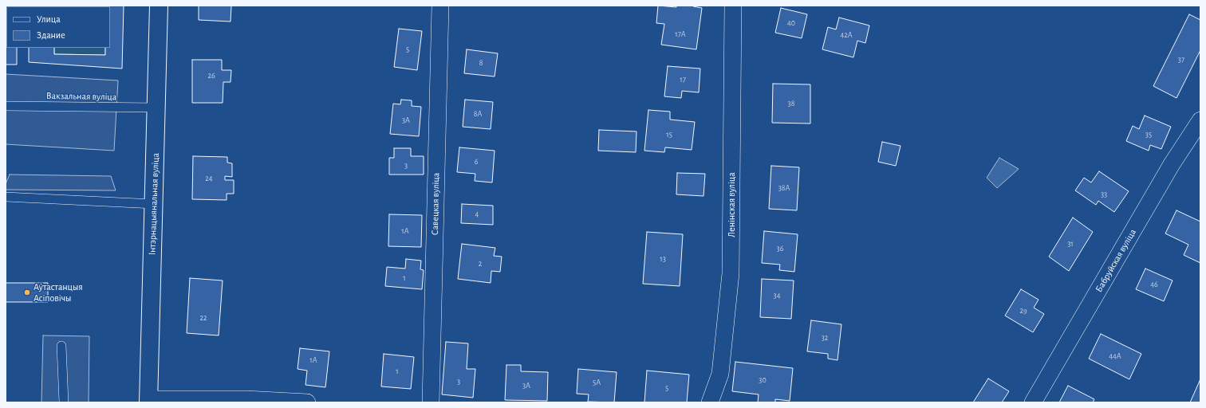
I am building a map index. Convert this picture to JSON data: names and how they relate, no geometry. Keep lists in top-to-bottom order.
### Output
{
  "streets": {
    "street": [
      "Інтэрнацыянальная вуліца",
      "Савецкая вуліца",
      "Ленінская вуліца",
      "Бабруйская вуліца"
    ],
    "lane": ["Вакзальная вуліца"]
  },
  "crossings": [
    ["Вакзальная вуліца", "Інтэрнацыянальная вуліца"]
  ],
  "places": ["Аўтастанцыя Асіповічы"],
  "house_numbers": [
    "40",
    "17А",
    "42А",
    "5",
    "37",
    "8",
    "26",
    "17",
    "38",
    "8А",
    "3А",
    "15",
    "35",
    "6",
    "3",
    "24",
    "38А",
    "33",
    "4",
    "1А",
    "31",
    "36",
    "13",
    "2",
    "1",
    "46",
    "34",
    "29",
    "22",
    "32",
    "44А",
    "1А",
    "1",
    "30",
    "3",
    "5А",
    "3А",
    "5"
  ],
  "legend": ["Улица", "Здание"]
}
